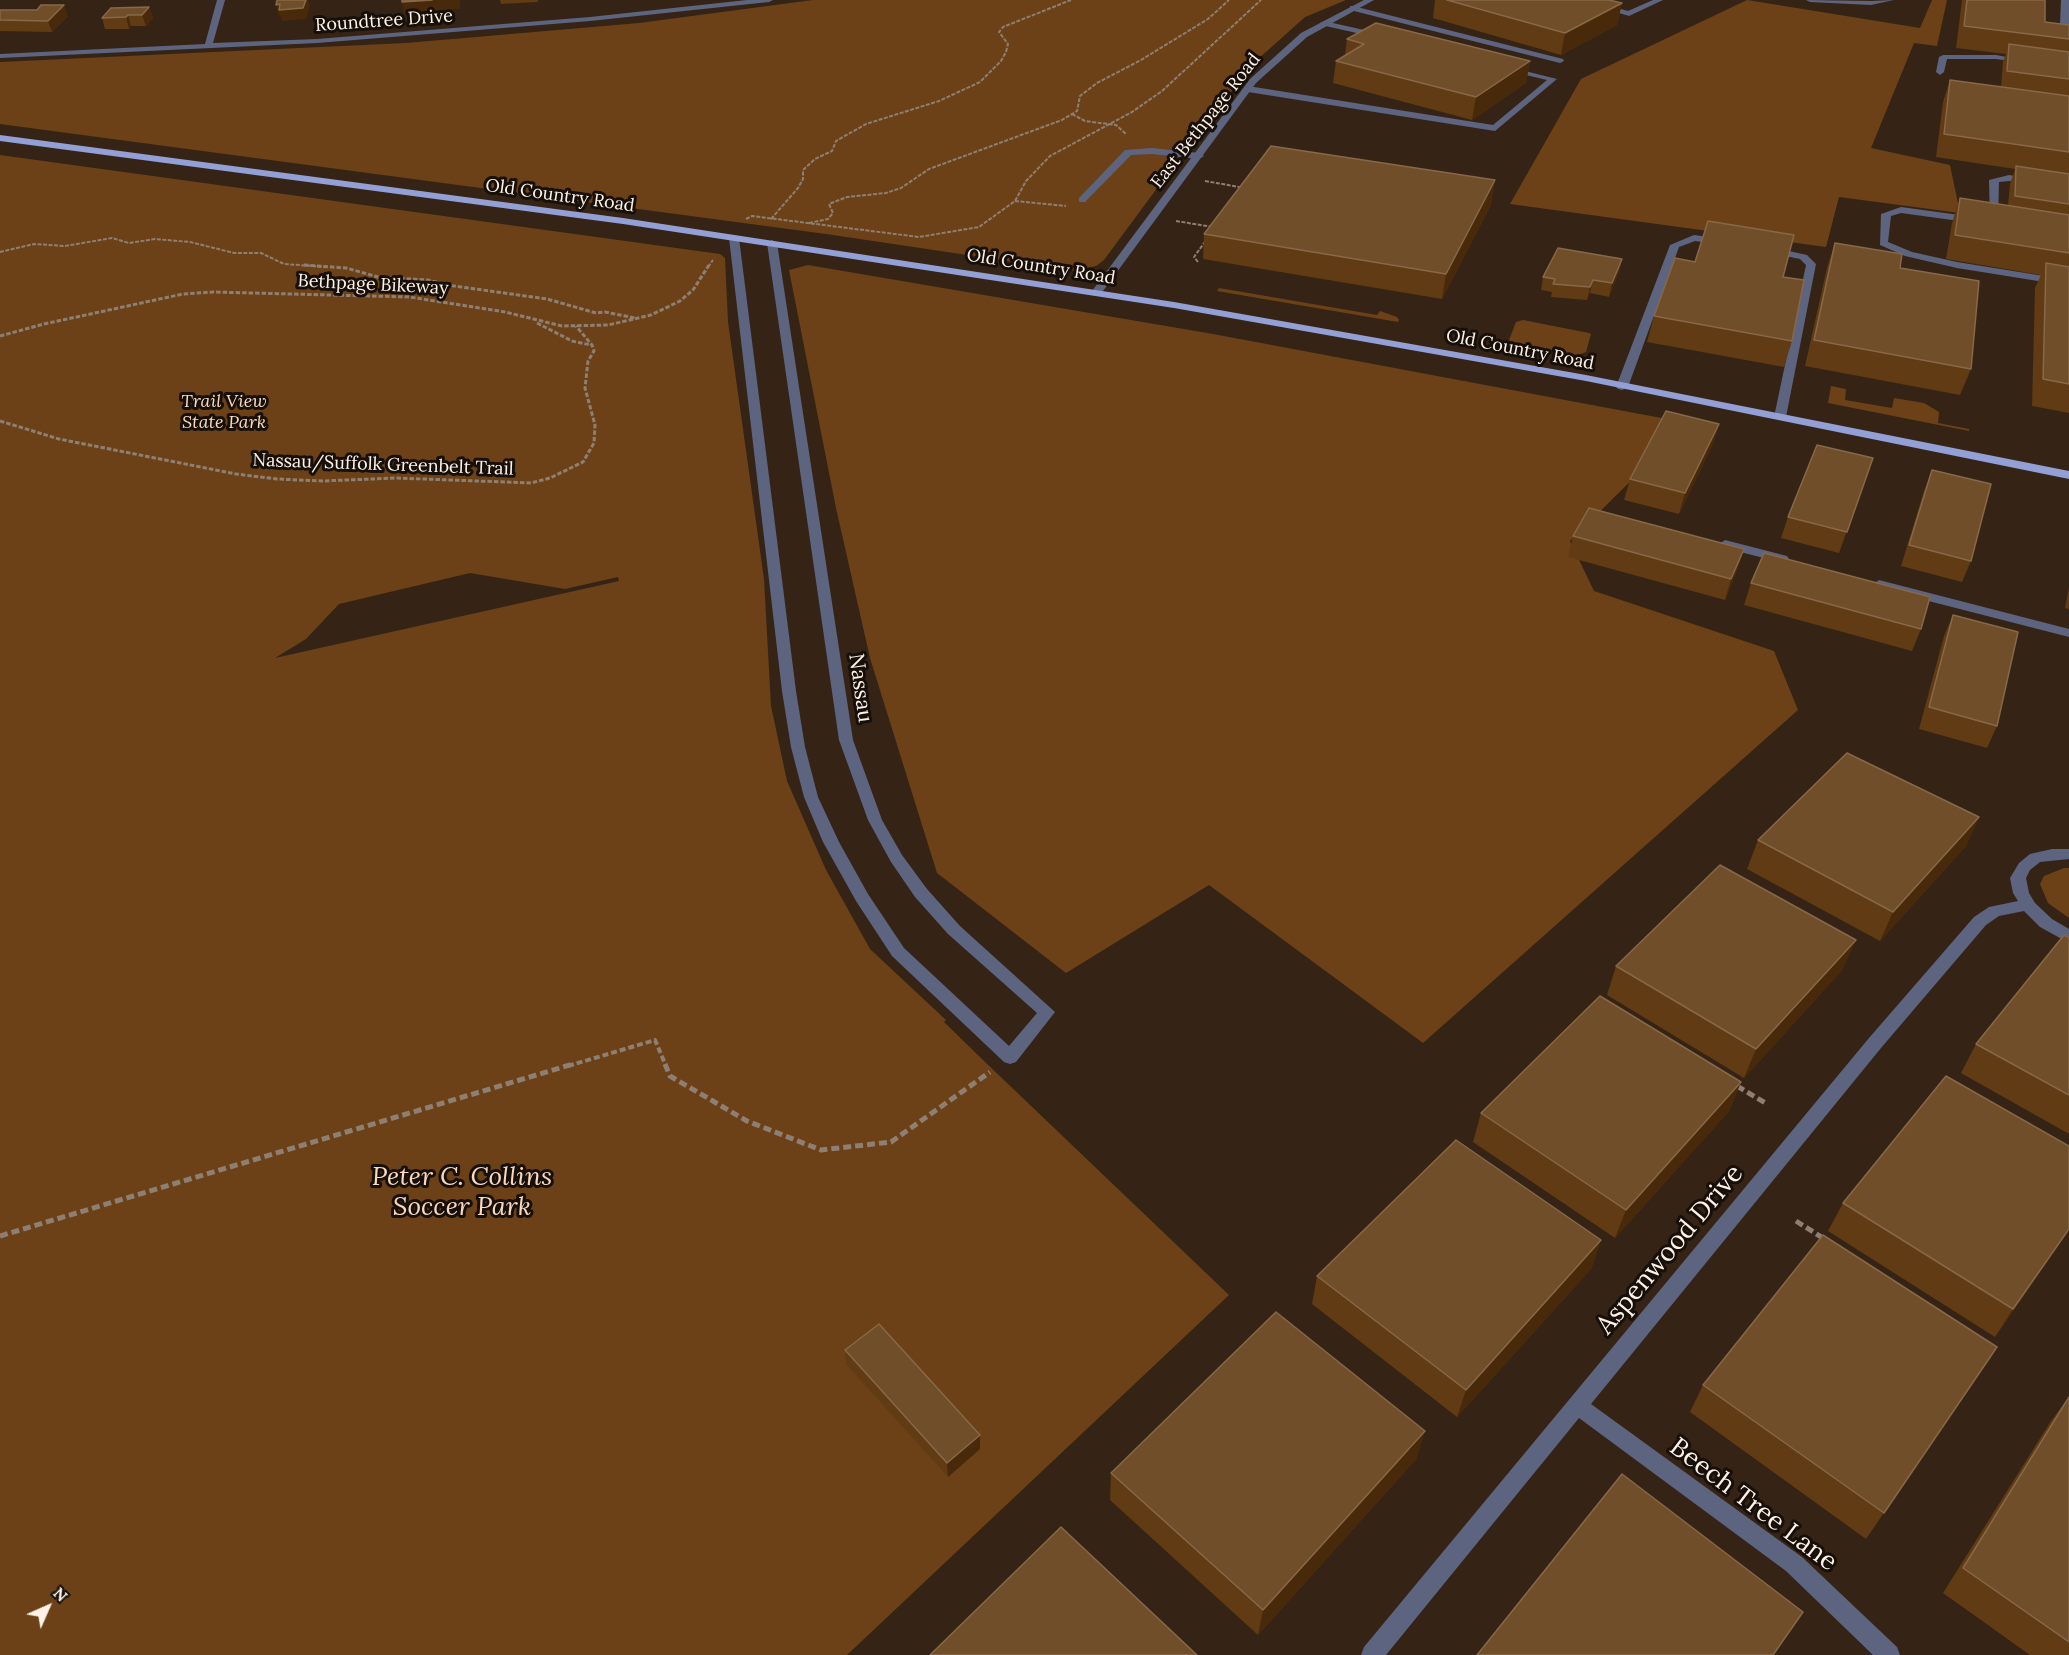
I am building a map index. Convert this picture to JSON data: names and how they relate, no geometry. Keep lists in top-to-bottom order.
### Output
{
  "streets": {
    "main road": ["Old Country Road"],
    "street": [
      "Roundtree Drive",
      "East Bethpage Road",
      "Nassau",
      "Aspenwood Drive",
      "Beech Tree Lane"
    ],
    "path": ["Bethpage Bikeway", "Nassau/Suffolk Greenbelt Trail"]
  },
  "crossings": [
    ["East Bethpage Road", "Old Country Road"],
    ["Old Country Road", "Nassau"],
    ["Aspenwood Drive", "Beech Tree Lane"]
  ],
  "parks": ["Trail View State Park", "Peter C. Collins Soccer Park"],
  "north": "top right"
}
